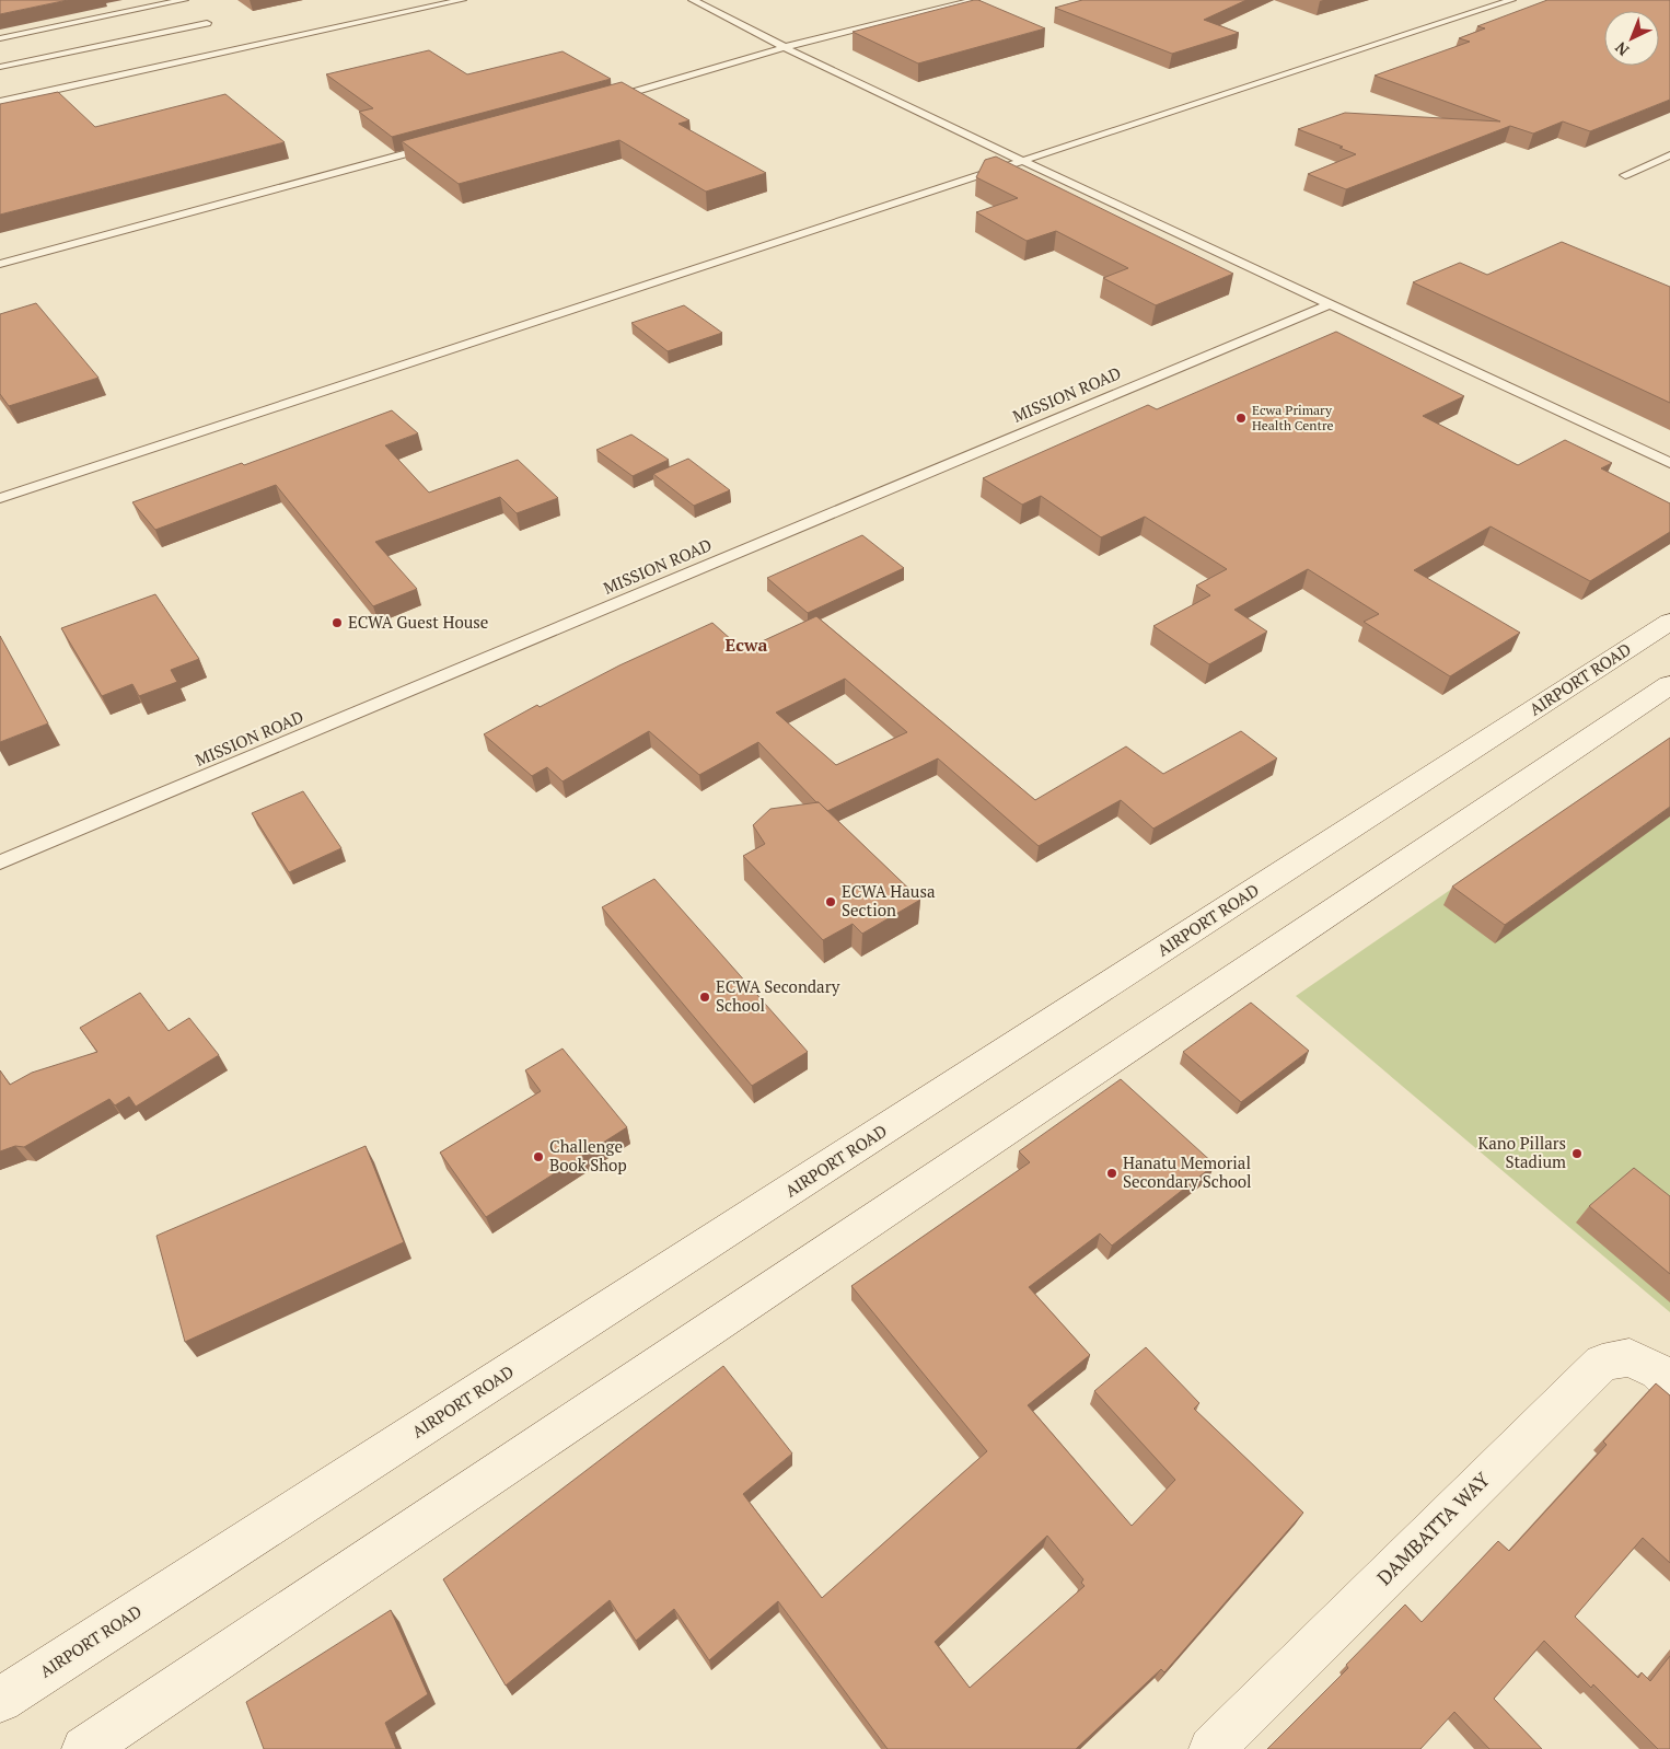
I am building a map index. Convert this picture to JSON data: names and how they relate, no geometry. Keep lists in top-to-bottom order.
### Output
{
  "streets": {
    "main road": ["AIRPORT ROAD", "DAMBATTA WAY"],
    "lane": ["MISSION ROAD"]
  },
  "districts": ["Ecwa"],
  "places": [
    "Ecwa Primary Health Centre",
    "ECWA Guest House",
    "ECWA Hausa Section",
    "ECWA Secondary School",
    "Kano Pillars Stadium",
    "Challenge Book Shop",
    "Hanatu Memorial Secondary School"
  ],
  "north": "bottom left"
}
